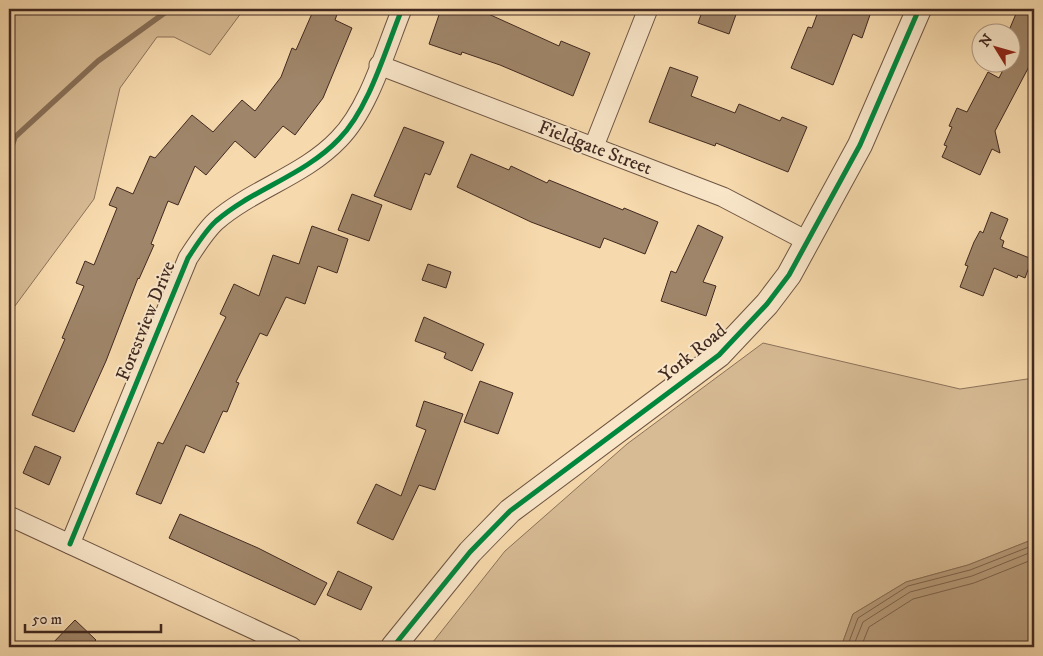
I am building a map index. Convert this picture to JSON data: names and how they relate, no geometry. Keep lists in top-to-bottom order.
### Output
{
  "streets": {
    "street": ["Fieldgate Street", "Forestview Drive", "York Road"]
  },
  "crossings": [
    ["Fieldgate Street", "Forestview Drive"],
    ["Fieldgate Street", "York Road"]
  ],
  "scale_bar": "50 m",
  "north": "top left"
}
